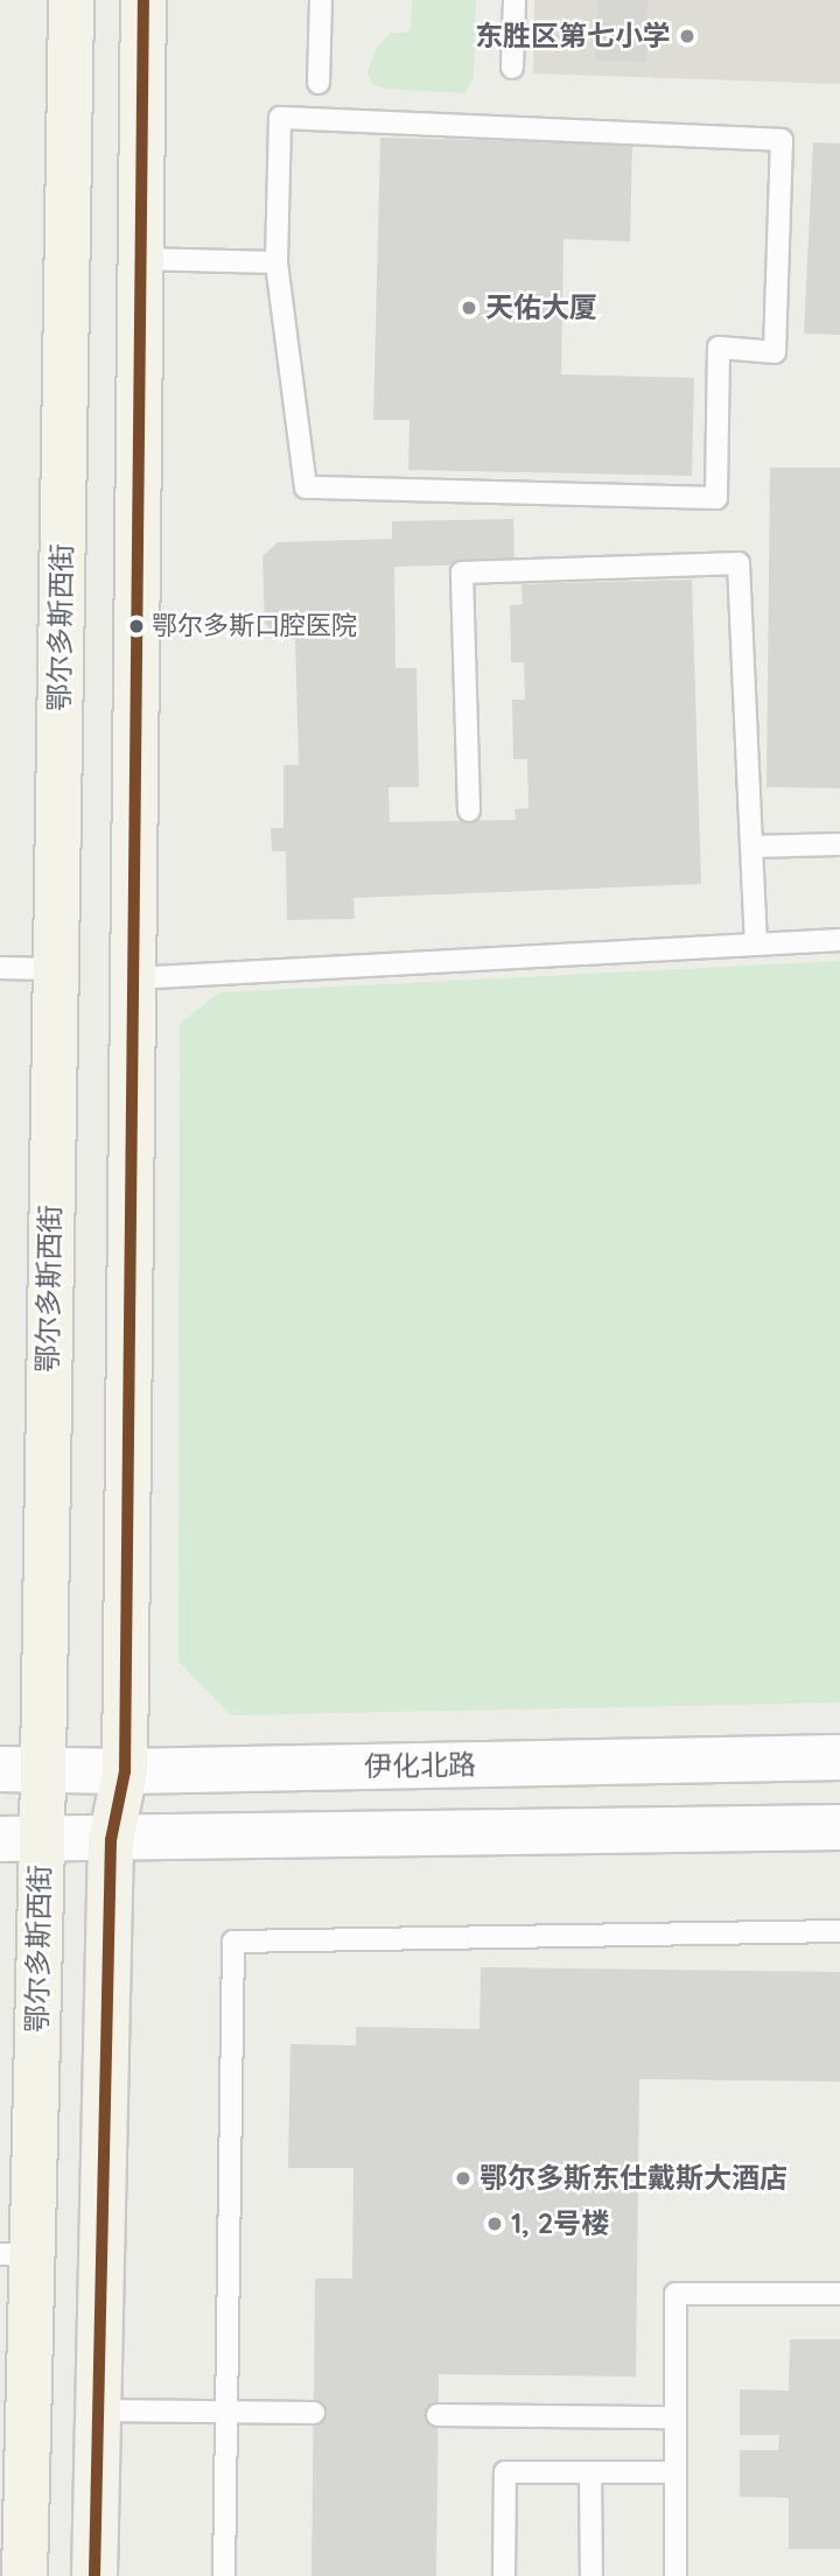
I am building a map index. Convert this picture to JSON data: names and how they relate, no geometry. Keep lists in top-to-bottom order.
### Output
{
  "streets": {
    "main road": ["鄂尔多斯西街"],
    "street": ["伊化北路"]
  },
  "crossings": [
    ["鄂尔多斯西街", "伊化北路"]
  ],
  "places": [
    "东胜区第七小学",
    "天佑大厦",
    "鄂尔多斯口腔医院",
    "鄂尔多斯东仕戴斯大酒店",
    "1, 2号楼"
  ]
}
